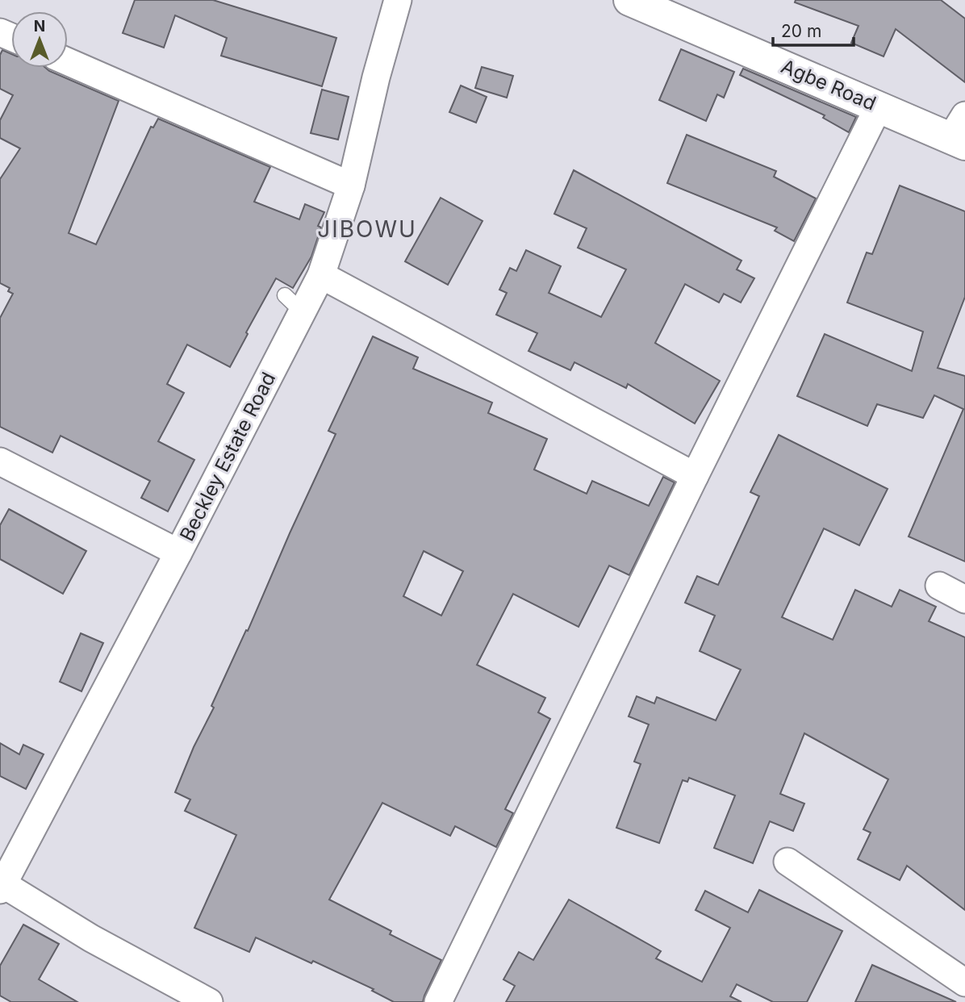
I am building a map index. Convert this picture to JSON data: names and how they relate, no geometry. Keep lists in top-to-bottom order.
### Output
{
  "streets": {
    "street": ["Agbe Road", "Beckley Estate Road"]
  },
  "districts": ["JIBOWU"],
  "scale_bar": "20 m",
  "north": "top"
}
